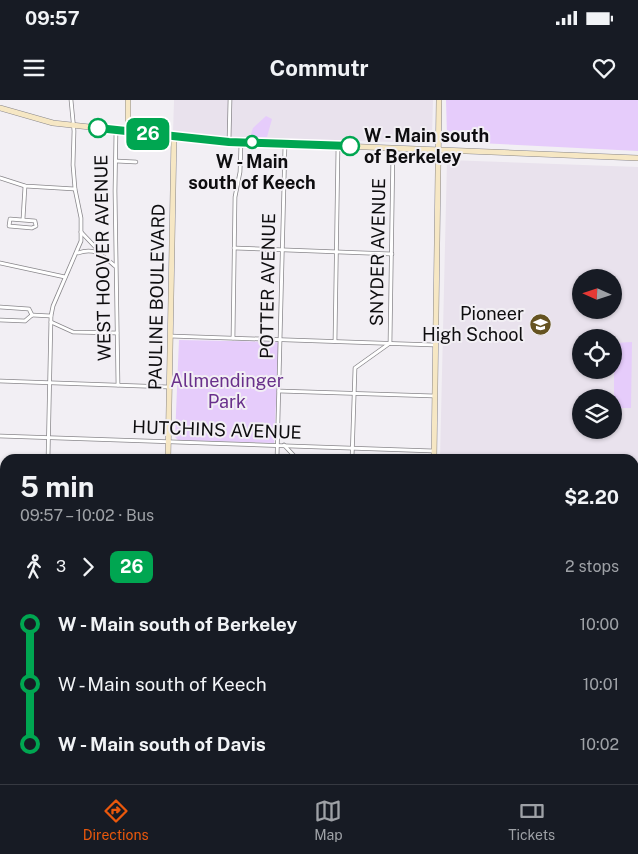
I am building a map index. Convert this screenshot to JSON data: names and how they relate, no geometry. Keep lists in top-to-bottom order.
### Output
{
  "streets": {
    "main road": ["PAULINE BOULEVARD"],
    "street": [
      "SNYDER AVENUE",
      "WEST HOOVER AVENUE",
      "POTTER AVENUE",
      "HUTCHINS AVENUE"
    ]
  },
  "crossings": [
    ["SNYDER AVENUE", "HUTCHINS AVENUE"],
    ["POTTER AVENUE", "HUTCHINS AVENUE"],
    ["PAULINE BOULEVARD", "HUTCHINS AVENUE"]
  ],
  "parks": ["Allmendinger Park"],
  "places": {
    "other": ["W - Main south of Keech", "W - Main south of Berkeley"],
    "school or university": ["Pioneer High School"]
  },
  "lines": ["bus line 26"],
  "north": "left",
  "page": {
    "status": "09:57",
    "header": "Commutr",
    "on_map": "26",
    "heading": ["5 min", "09:57 – 10:02 · Bus", "$2.20"],
    "legs": ["3", "26", "2 stops"],
    "list": [
      {
        "name": "W - Main south of Berkeley",
        "value": "10:00"
      },
      {
        "name": "W - Main south of Keech",
        "value": "10:01"
      },
      {
        "name": "W - Main south of Davis",
        "value": "10:02"
      }
    ],
    "tabs": ["Directions", "Map", "Tickets"]
  }
}
